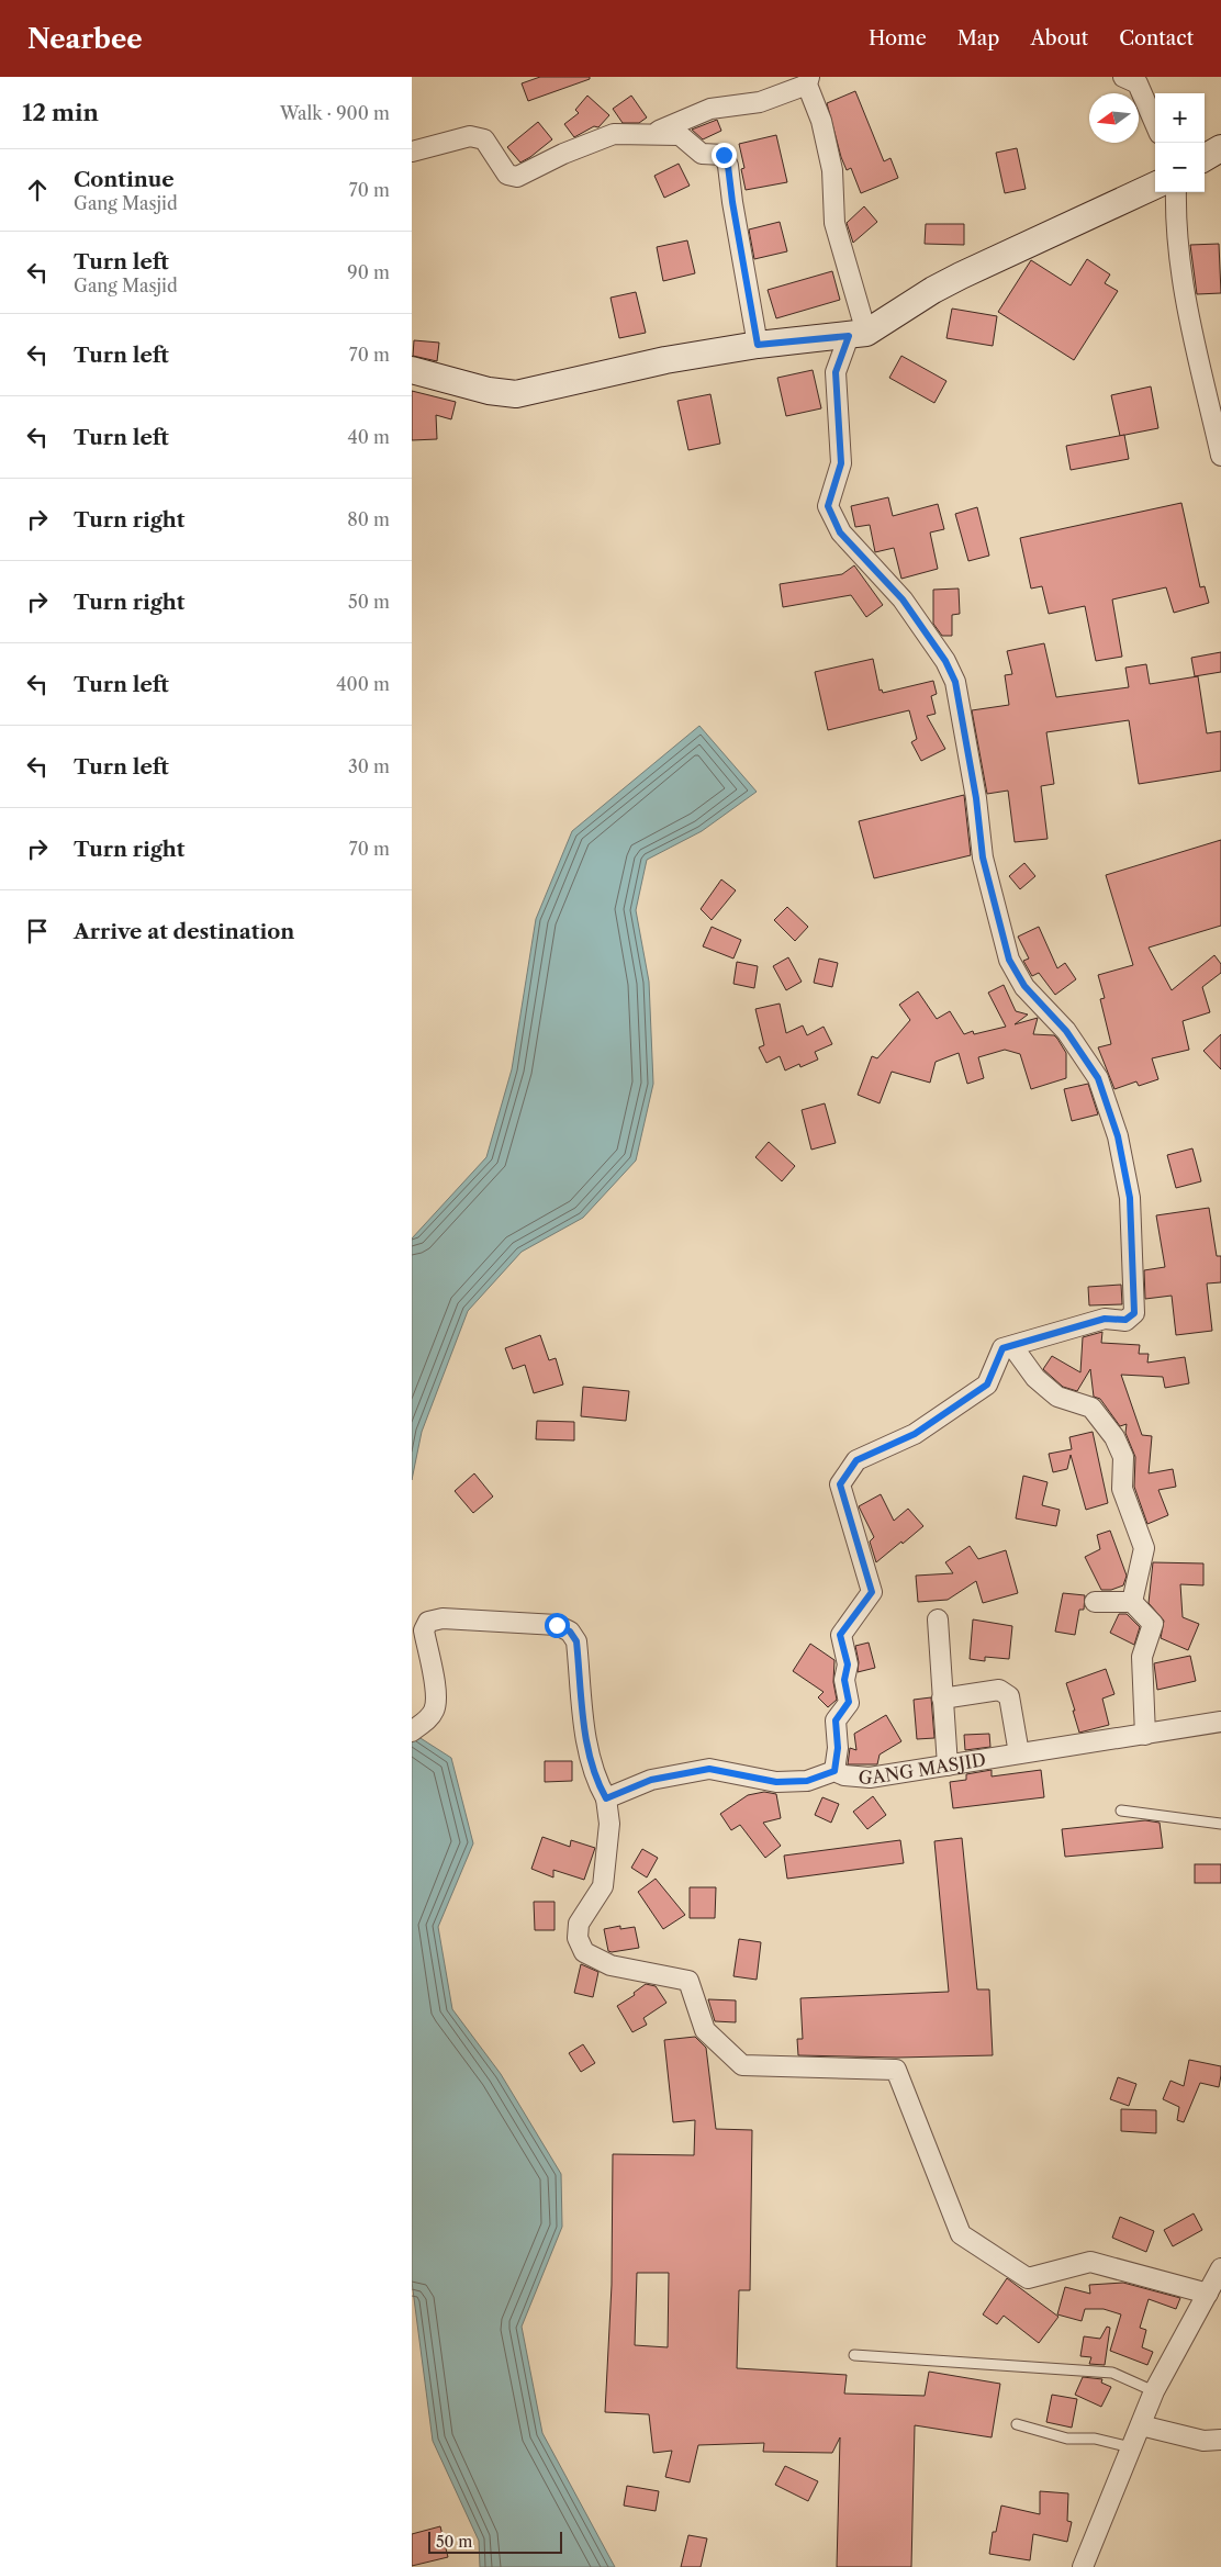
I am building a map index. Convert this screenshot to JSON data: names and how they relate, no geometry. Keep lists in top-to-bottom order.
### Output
{
  "streets": {
    "street": ["GANG MASJID"]
  },
  "scale_bar": "50 m",
  "north": "left",
  "page": {
    "header": "Nearbee",
    "nav": [
      "Home",
      "Map",
      "About",
      "Contact"
    ],
    "heading": ["12 min", "Walk · 900 m"],
    "map_buttons": ["+", "−"],
    "list": [
      ["Continue", "Gang Masjid", "70 m"],
      ["Turn left", "Gang Masjid", "90 m"],
      ["Turn left", "70 m"],
      ["Turn left", "40 m"],
      ["Turn right", "80 m"],
      ["Turn right", "50 m"],
      ["Turn left", "400 m"],
      ["Turn left", "30 m"],
      ["Turn right", "70 m"],
      "Arrive at destination"
    ],
    "scale": "50 m"
  }
}
